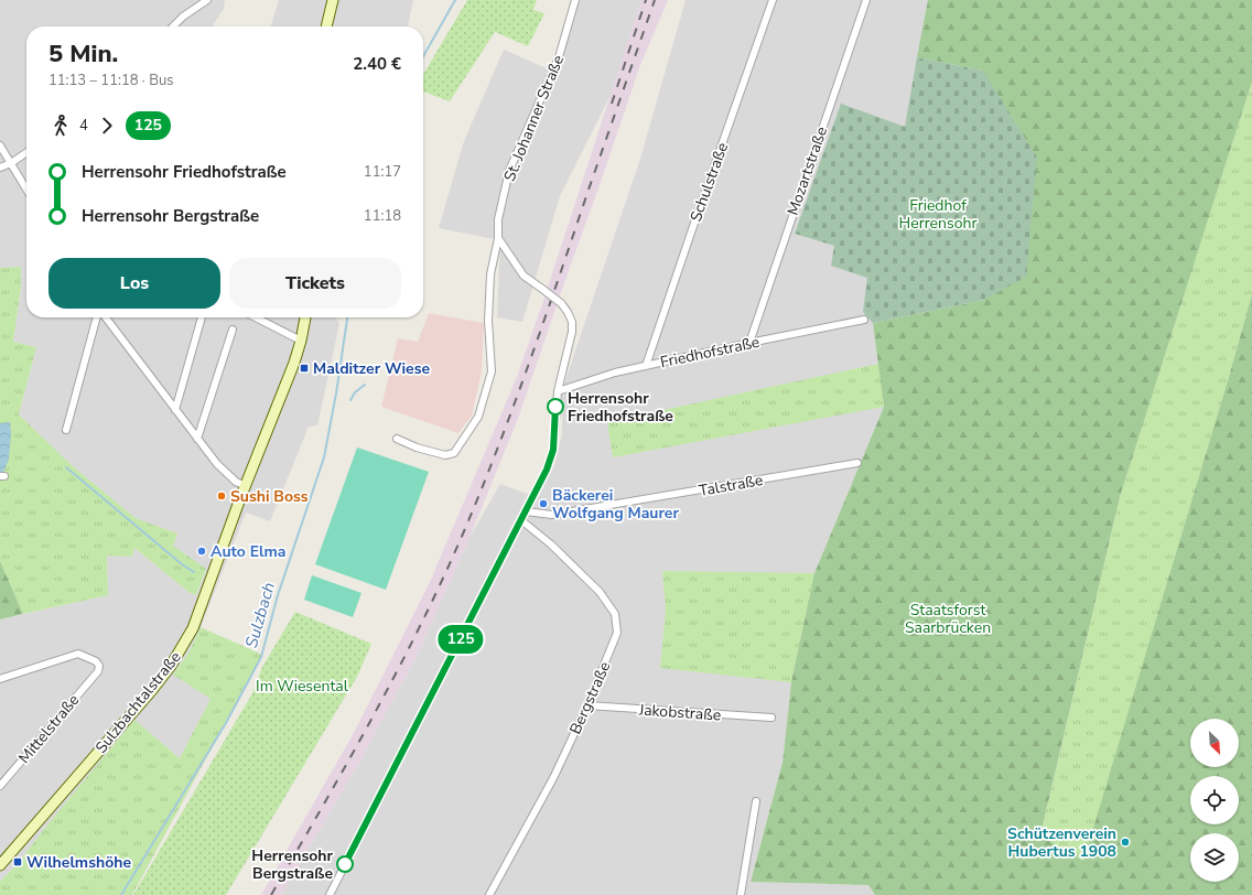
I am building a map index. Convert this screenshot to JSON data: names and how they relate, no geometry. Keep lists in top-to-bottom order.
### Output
{
  "streets": {
    "main road": ["Sulzbachtalstraße"],
    "street": [
      "St. Johanner Straße",
      "Mozartstraße",
      "Schulstraße",
      "Friedhofstraße",
      "Talstraße",
      "Bergstraße",
      "Jakobstraße",
      "Mittelstraße"
    ]
  },
  "crossings": [
    ["Mozartstraße", "Friedhofstraße"],
    ["Schulstraße", "Friedhofstraße"],
    ["Bergstraße", "Jakobstraße"]
  ],
  "water": ["Sulzbach"],
  "parks": ["Friedhof Herrensohr", "Staatsforst Saarbrücken", "Im Wiesental"],
  "places": {
    "transit": ["Malditzer Wiese", "Wilhelmshöhe"],
    "other": [
      "Herrensohr Friedhofstraße",
      "Sushi Boss",
      "Bäckerei Wolfgang Maurer",
      "Auto Elma",
      "Schützenverein Hubertus 1908",
      "Herrensohr Bergstraße"
    ]
  },
  "lines": ["bus line 125"],
  "north": "bottom right",
  "page": {
    "on_map": "125",
    "heading": ["5 Min.", "11:13 – 11:18 · Bus", "2.40 €"],
    "legs": ["4", "125"],
    "list": [
      {
        "name": "Herrensohr Friedhofstraße",
        "value": "11:17"
      },
      {
        "name": "Herrensohr Bergstraße",
        "value": "11:18"
      }
    ],
    "buttons": ["Los", "Tickets"]
  }
}
